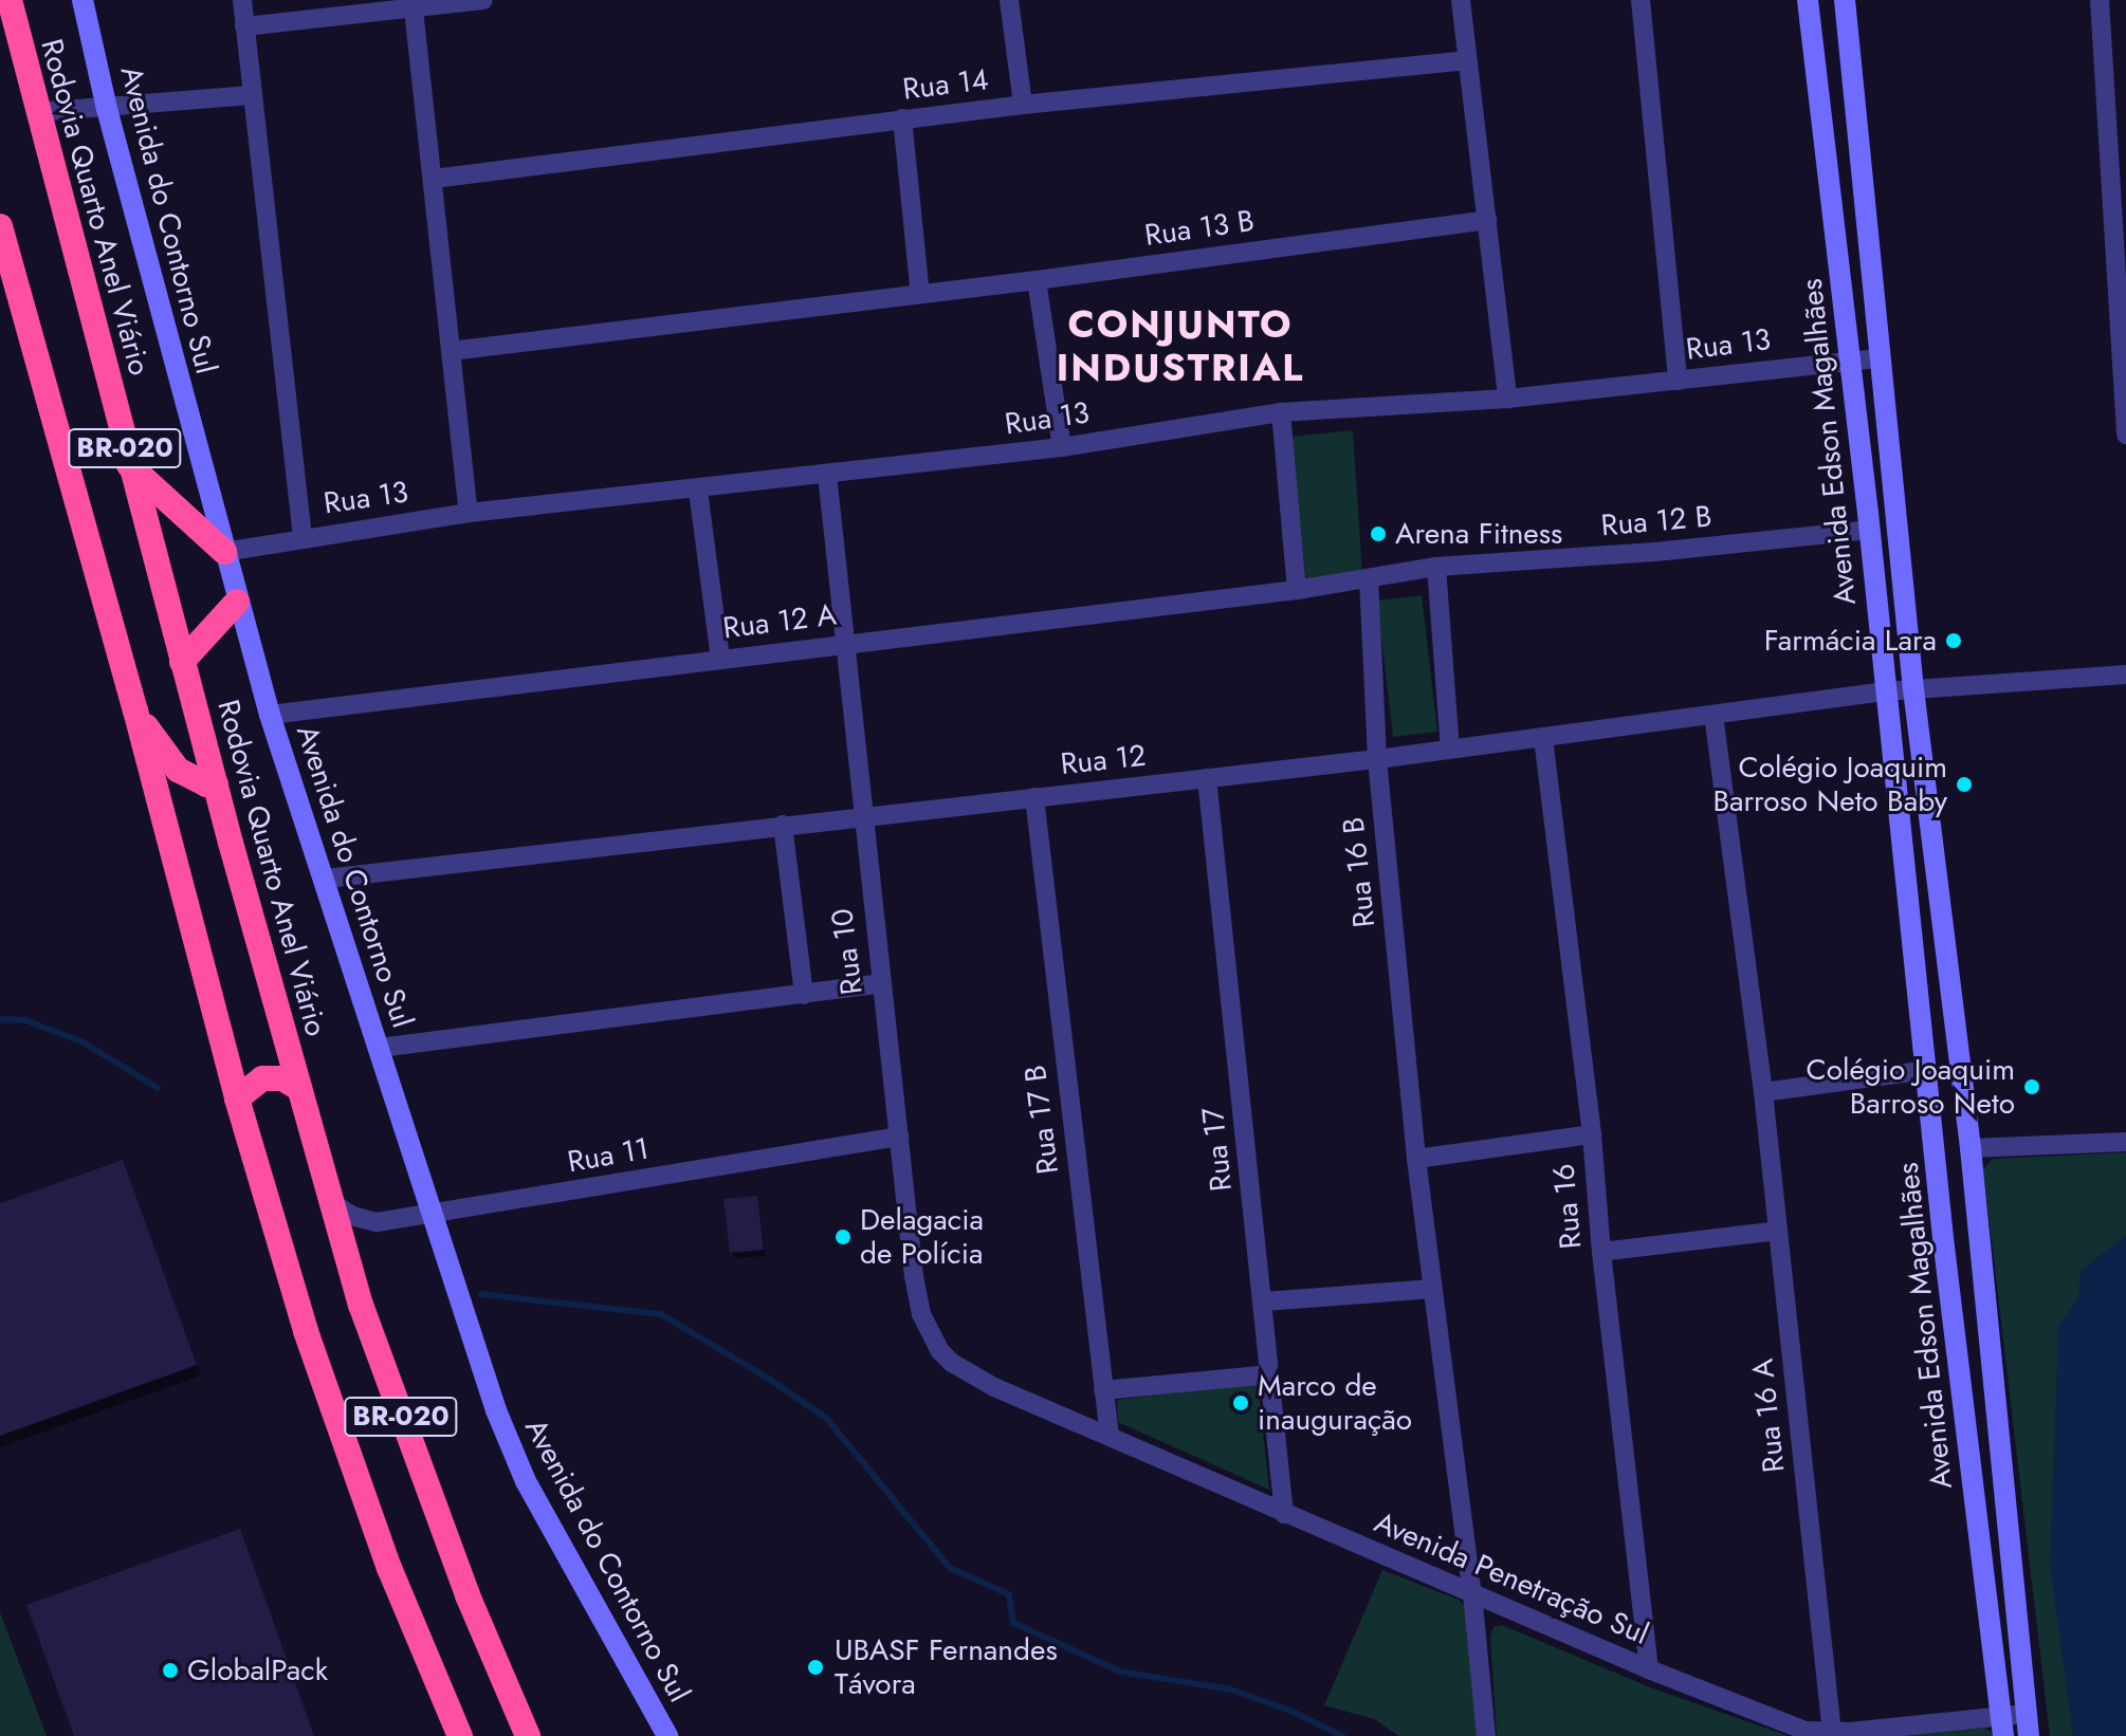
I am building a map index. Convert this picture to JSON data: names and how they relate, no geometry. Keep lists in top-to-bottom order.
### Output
{
  "streets": {
    "highway": ["Rodovia Quarto Anel Viário", "BR-020"],
    "street": [
      "Rua 14",
      "Avenida do Contorno Sul",
      "Rua 13 B",
      "Rua 13",
      "Avenida Edson Magalhães",
      "Rua 12 B",
      "Rua 12 A",
      "Rua 12",
      "Rua 16 B",
      "Rua 10",
      "Rua 17 B",
      "Rua 17",
      "Rua 11",
      "Rua 16",
      "Rua 16 A",
      "Avenida Penetração Sul"
    ]
  },
  "crossings": [
    ["Rodovia Quarto Anel Viário", "Rua 11"],
    ["Avenida do Contorno Sul", "Rua 13"],
    ["Avenida do Contorno Sul", "Rua 12 A"],
    ["Avenida do Contorno Sul", "Rua 12"],
    ["Avenida do Contorno Sul", "Rua 11"],
    ["Rua 13", "Avenida Edson Magalhães"],
    ["Rua 13", "Rua 10"],
    ["Avenida Edson Magalhães", "Rua 12 B"],
    ["Avenida Edson Magalhães", "Rua 12"],
    ["Avenida Edson Magalhães", "Avenida Penetração Sul"],
    ["Rua 12 B", "Rua 12 A"],
    ["Rua 12 B", "Rua 16 B"],
    ["Rua 12 A", "Rua 10"],
    ["Rua 12", "Rua 16 B"],
    ["Rua 12", "Rua 10"],
    ["Rua 12", "Rua 17 B"],
    ["Rua 12", "Rua 17"],
    ["Rua 12", "Rua 16"],
    ["Rua 16 B", "Avenida Penetração Sul"],
    ["Rua 10", "Rua 11"],
    ["Rua 10", "Avenida Penetração Sul"],
    ["Rua 17 B", "Avenida Penetração Sul"],
    ["Rua 17", "Avenida Penetração Sul"],
    ["Rua 16", "Avenida Penetração Sul"],
    ["Rua 16 A", "Avenida Penetração Sul"]
  ],
  "districts": ["CONJUNTO INDUSTRIAL"],
  "places": [
    "Arena Fitness",
    "Farmácia Lara",
    "Colégio Joaquim Barroso Neto Baby",
    "Colégio Joaquim Barroso Neto",
    "Delagacia de Polícia",
    "Marco de inauguração",
    "UBASF Fernandes Távora",
    "GlobalPack"
  ]
}
